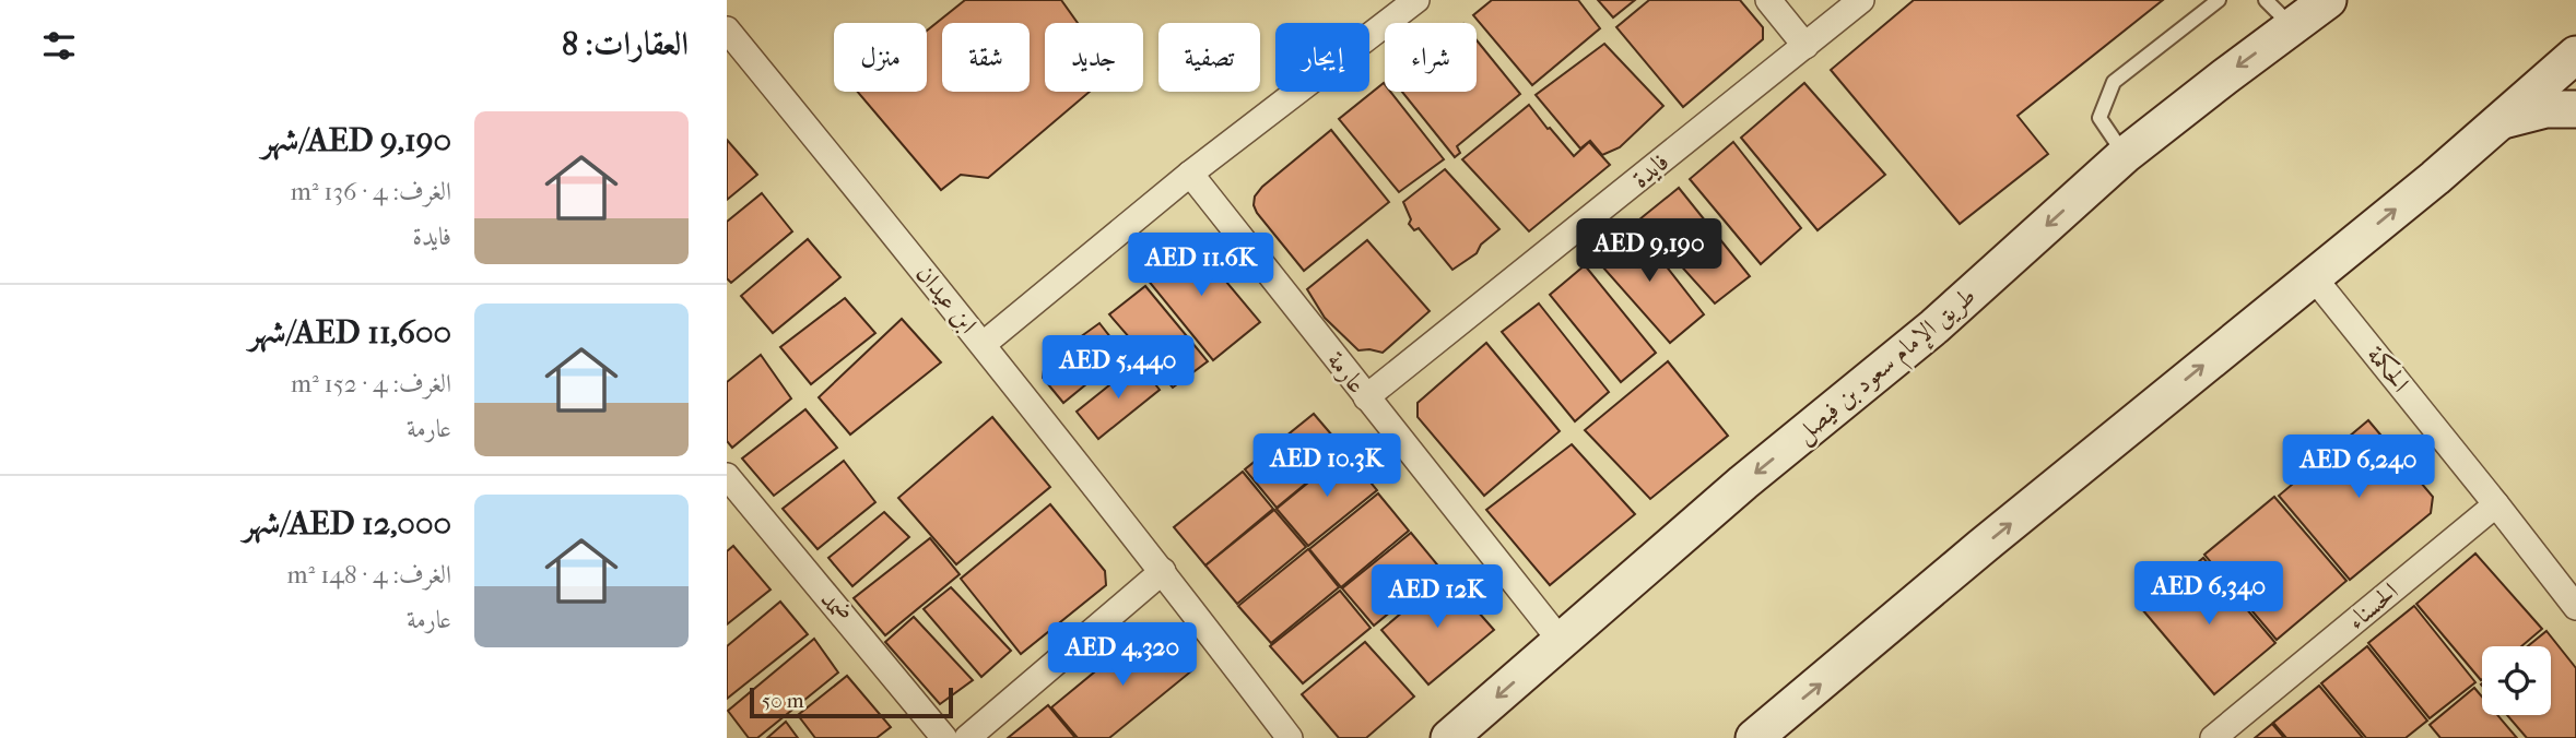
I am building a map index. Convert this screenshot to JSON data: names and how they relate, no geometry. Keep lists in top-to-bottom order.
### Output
{
  "streets": {
    "main road": ["طريق الإمام سعود بن فيصل"],
    "street": [
      "فايدة",
      "ابن عيدان",
      "الحكمة",
      "عارمة",
      "الحسناء",
      "ضمد"
    ]
  },
  "crossings": [
    ["فايدة", "عارمة"],
    ["طريق الإمام سعود بن فيصل", "عارمة"],
    ["الحكمة", "الحسناء"]
  ],
  "scale_bar": "50 m",
  "page": {
    "heading": "العقارات: 8",
    "chip": [
      "شراء",
      "إيجار",
      "تصفية",
      "جديد",
      "شقة",
      "منزل"
    ],
    "list": [
      {
        "name": "AED 9,190/شهر",
        "note": "الغرف: 4 · 136 m² · فايدة"
      },
      {
        "name": "AED 11,600/شهر",
        "note": "الغرف: 4 · 152 m² · عارمة"
      },
      {
        "name": "AED 12,000/شهر",
        "note": "الغرف: 4 · 148 m² · عارمة"
      }
    ],
    "price": [
      "AED 9,190",
      "AED 11.6K",
      "AED 5,440",
      "AED 10.3K",
      "AED 6,240",
      "AED 6,340",
      "AED 12K",
      "AED 4,320"
    ],
    "scale": "50 m"
  }
}
